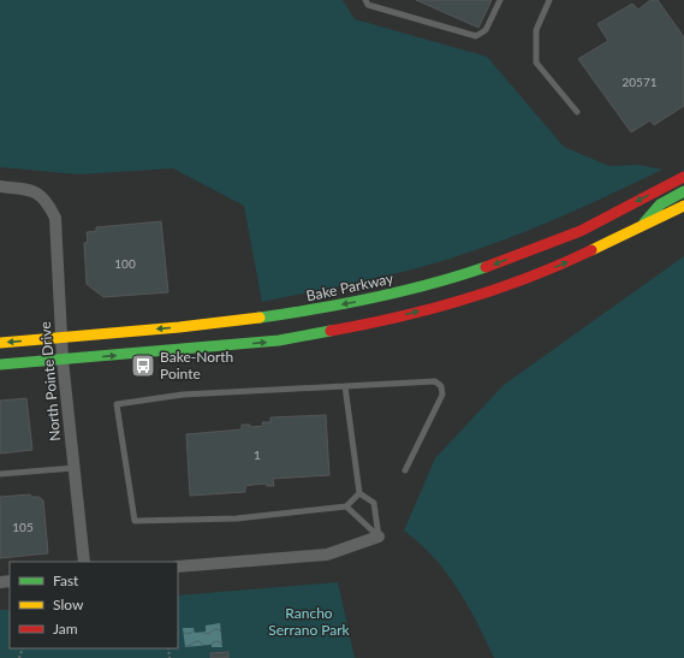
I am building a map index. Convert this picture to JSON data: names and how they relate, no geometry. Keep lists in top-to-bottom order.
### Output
{
  "streets": {
    "main road": ["Bake Parkway"],
    "street": ["North Pointe Drive"]
  },
  "crossings": [
    ["Bake Parkway", "North Pointe Drive"]
  ],
  "parks": ["Rancho Serrano Park"],
  "places": {
    "bus stop": ["Bake-North Pointe"]
  },
  "house_numbers": [
    "20571",
    "100",
    "1",
    "105"
  ],
  "legend": ["Fast", "Slow", "Jam"]
}
